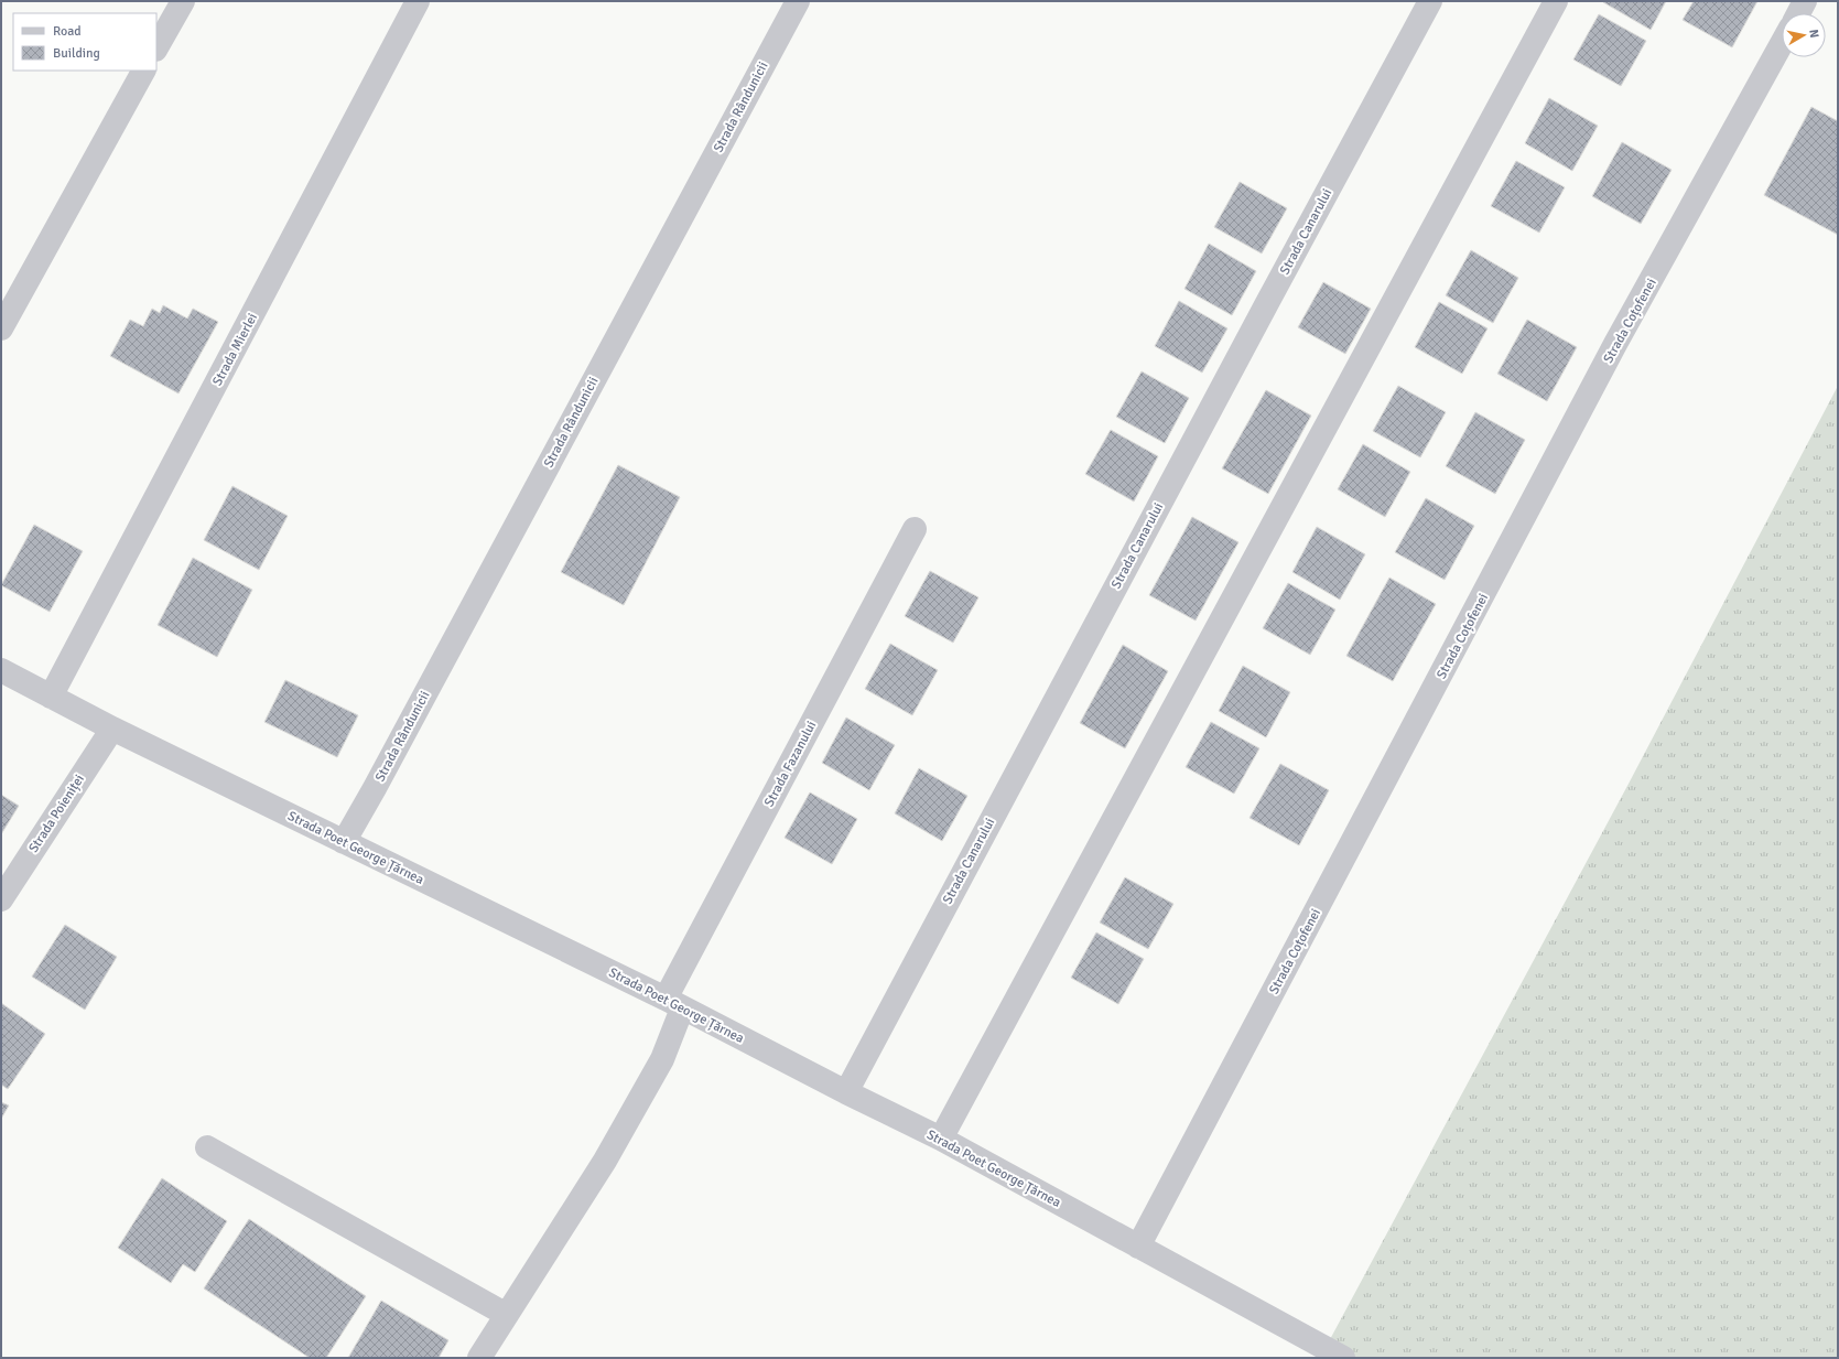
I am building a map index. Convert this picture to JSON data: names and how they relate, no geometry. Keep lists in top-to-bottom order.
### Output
{
  "streets": {
    "street": [
      "Strada Rândunicii",
      "Strada Canarului",
      "Strada Coțofenei",
      "Strada Mierlei",
      "Strada Fazanului",
      "Strada Poieniței",
      "Strada Poet George Țărnea"
    ]
  },
  "crossings": [
    ["Strada Rândunicii", "Strada Poet George Țărnea"],
    ["Strada Canarului", "Strada Poet George Țărnea"],
    ["Strada Coțofenei", "Strada Poet George Țărnea"],
    ["Strada Mierlei", "Strada Poet George Țărnea"],
    ["Strada Fazanului", "Strada Poet George Țărnea"],
    ["Strada Poieniței", "Strada Poet George Țărnea"]
  ],
  "legend": ["Road", "Building"],
  "north": "right"
}
